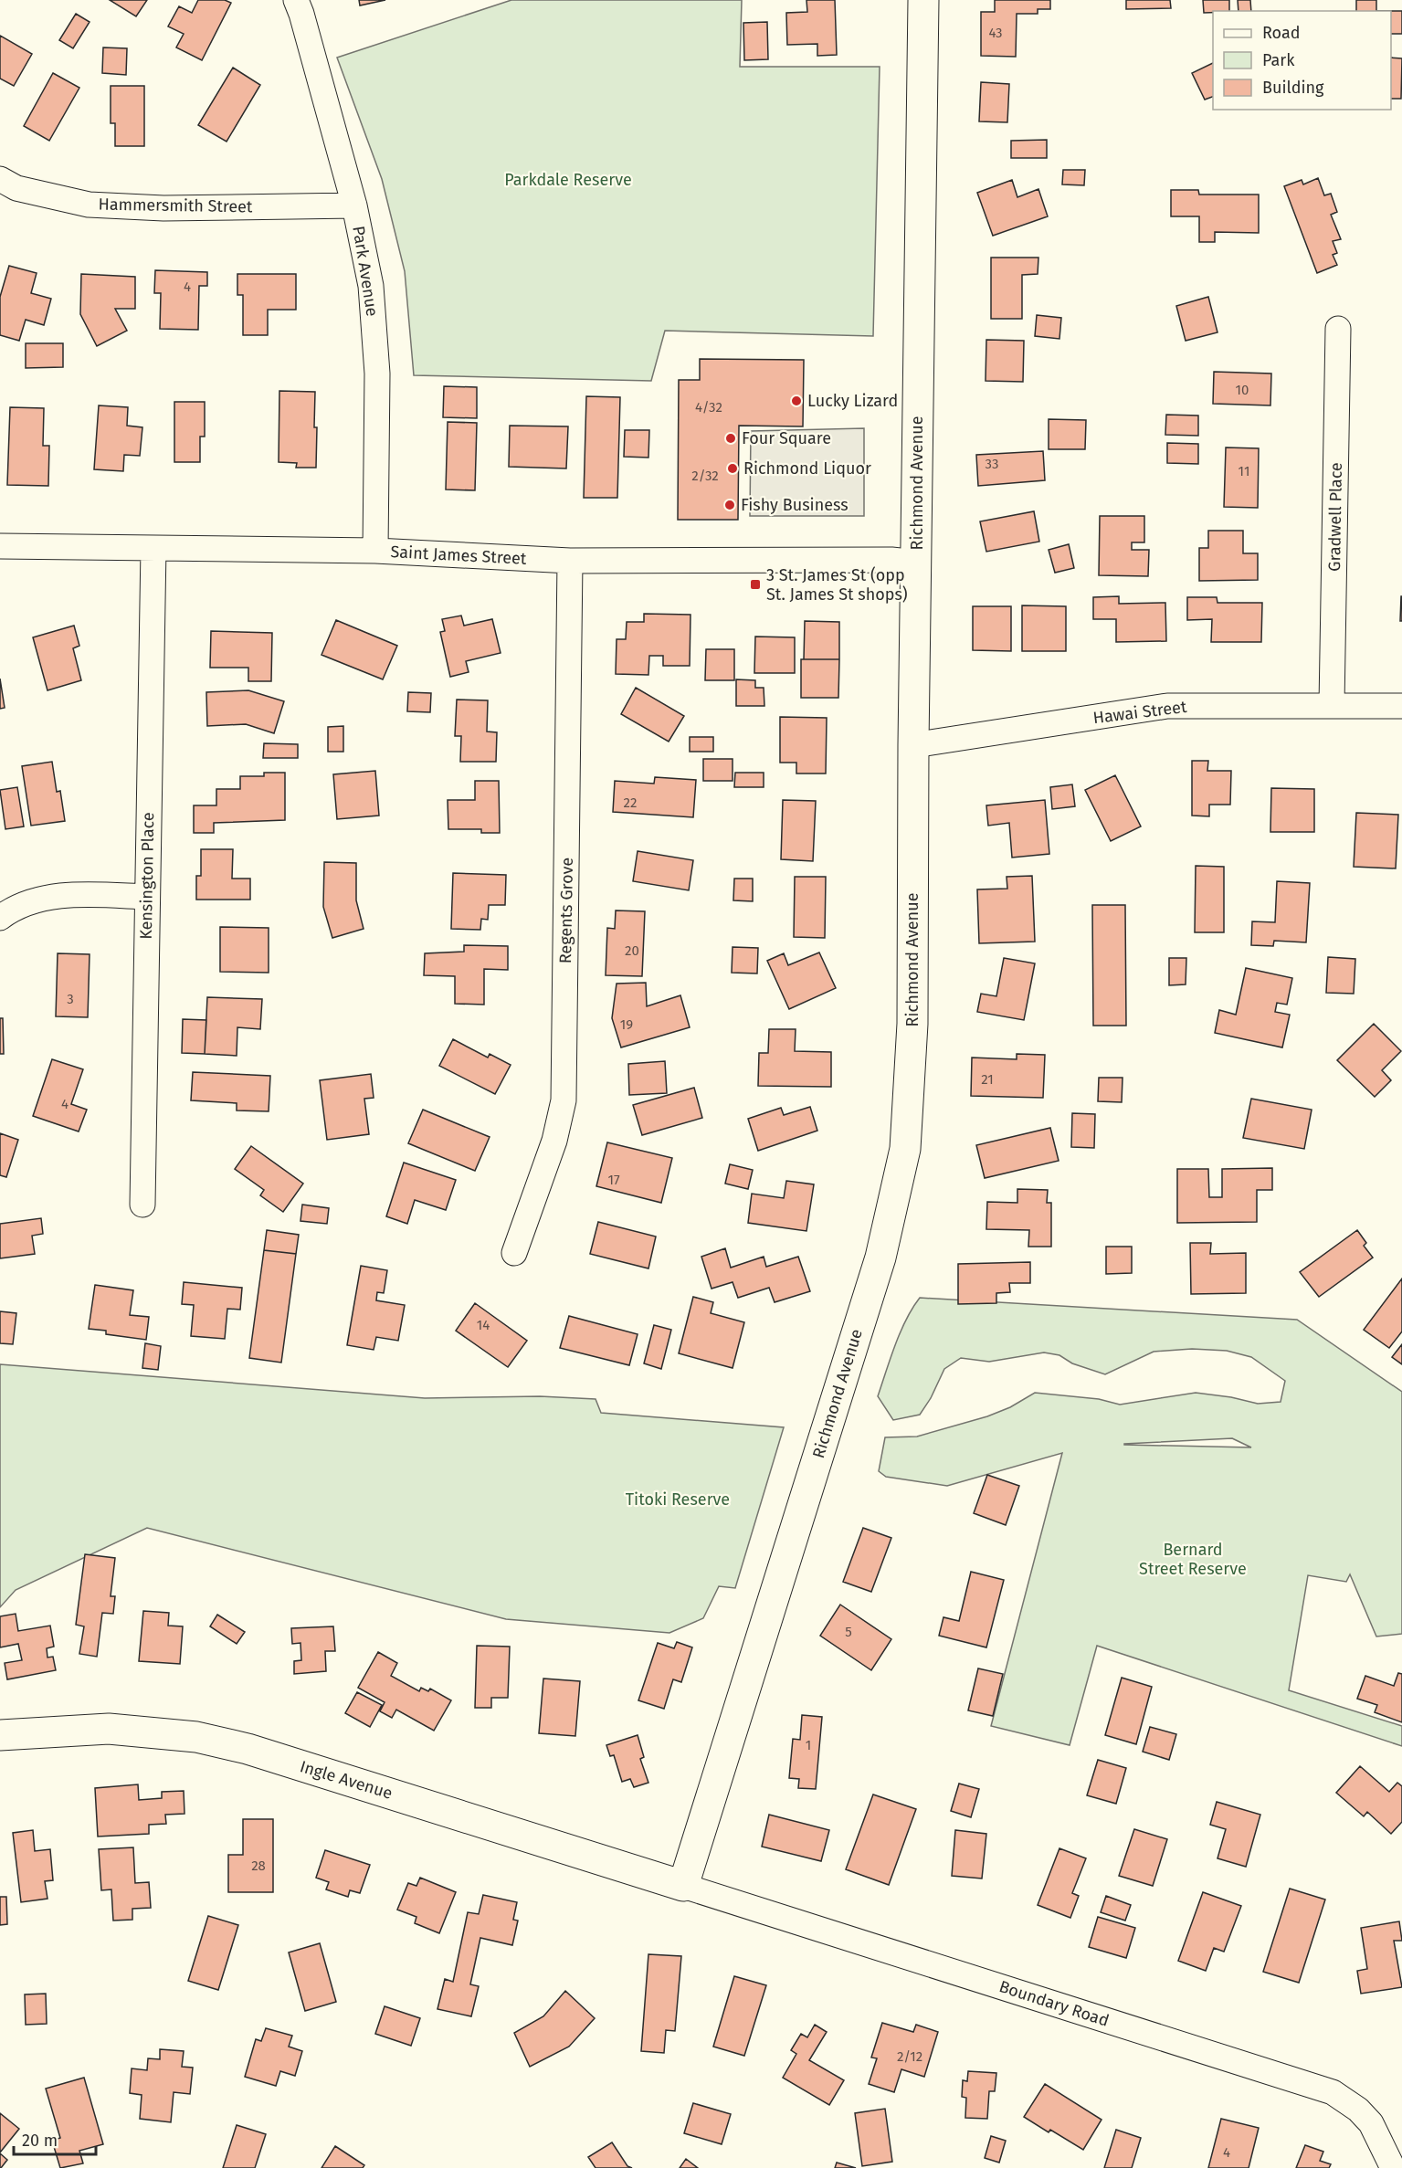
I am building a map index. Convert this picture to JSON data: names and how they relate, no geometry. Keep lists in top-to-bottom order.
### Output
{
  "streets": {
    "street": [
      "Hammersmith Street",
      "Park Avenue",
      "Richmond Avenue",
      "Gradwell Place",
      "Saint James Street",
      "Hawai Street",
      "Kensington Place",
      "Regents Grove",
      "Ingle Avenue",
      "Boundary Road"
    ]
  },
  "crossings": [
    ["Hammersmith Street", "Park Avenue"],
    ["Park Avenue", "Saint James Street"],
    ["Richmond Avenue", "Saint James Street"],
    ["Richmond Avenue", "Hawai Street"],
    ["Richmond Avenue", "Ingle Avenue"],
    ["Richmond Avenue", "Boundary Road"],
    ["Gradwell Place", "Hawai Street"],
    ["Saint James Street", "Kensington Place"],
    ["Saint James Street", "Regents Grove"],
    ["Ingle Avenue", "Boundary Road"]
  ],
  "parks": ["Parkdale Reserve", "Titoki Reserve", "Bernard Street Reserve"],
  "places": {
    "other": [
      "Lucky Lizard",
      "Four Square",
      "Richmond Liquor",
      "Fishy Business"
    ],
    "transit": ["3 St. James St (opp St. James St shops)"]
  },
  "house_numbers": [
    "43",
    "4",
    "10",
    "4/32",
    "33",
    "11",
    "2/32",
    "22",
    "20",
    "3",
    "19",
    "21",
    "4",
    "17",
    "14",
    "5",
    "1",
    "28",
    "2/12",
    "4"
  ],
  "legend": ["Road", "Park", "Building"],
  "scale_bar": "20 m"
}
